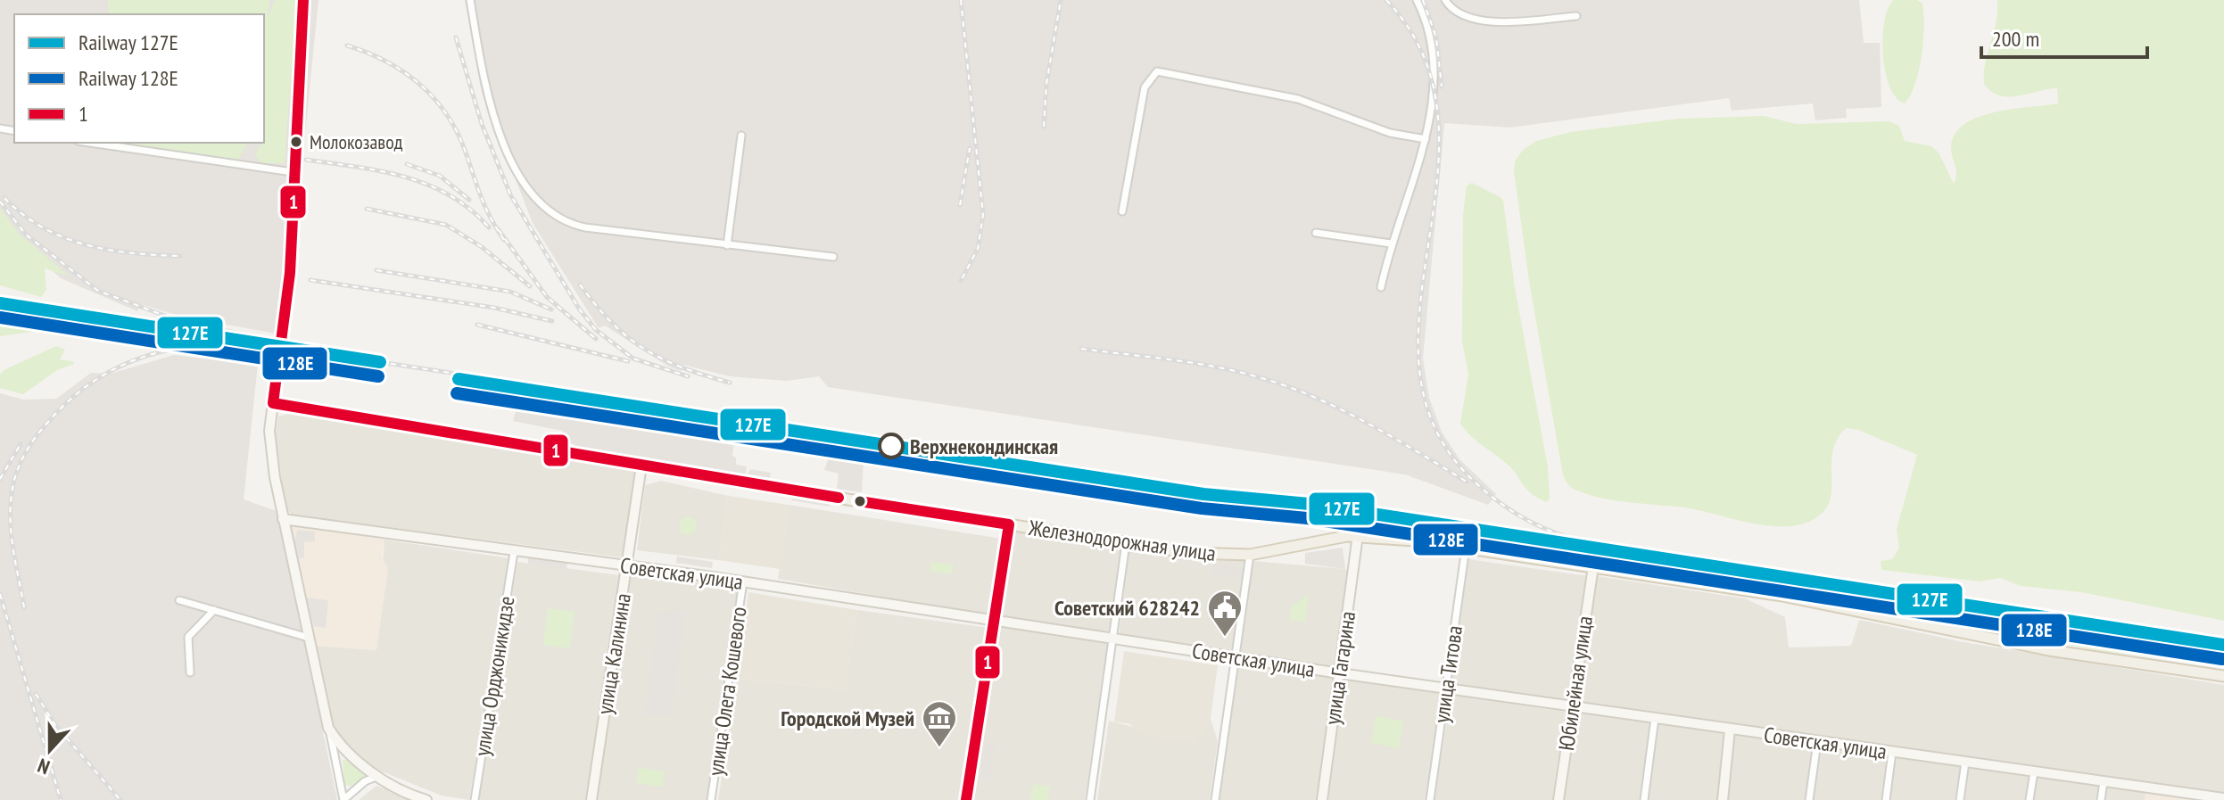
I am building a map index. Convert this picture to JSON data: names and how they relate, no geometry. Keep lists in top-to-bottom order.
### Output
{
  "streets": {
    "main road": ["Железнодорожная улица"],
    "street": [
      "Советская улица",
      "улица Калинина",
      "улица Гагарина",
      "улица Титова",
      "улица Орджоникидзе",
      "Юбилейная улица",
      "улица Олега Кошевого"
    ]
  },
  "crossings": [
    ["Железнодорожная улица", "улица Калинина"],
    ["Железнодорожная улица", "улица Гагарина"],
    ["Железнодорожная улица", "улица Титова"],
    ["Железнодорожная улица", "Юбилейная улица"],
    ["Советская улица", "улица Калинина"],
    ["Советская улица", "улица Гагарина"],
    ["Советская улица", "улица Титова"],
    ["Советская улица", "улица Орджоникидзе"],
    ["Советская улица", "Юбилейная улица"],
    ["Советская улица", "улица Олега Кошевого"]
  ],
  "places": {
    "other": ["Молокозавод", "Верхнекондинская"],
    "public building": ["Советский 628242"],
    "museum": ["Городской Музей"]
  },
  "lines": ["transit line 1", "rail line 127Е", "rail line 128Е"],
  "legend": ["Railway 127Е", "Railway 128Е", "1"],
  "scale_bar": "200 m",
  "north": "bottom"
}
